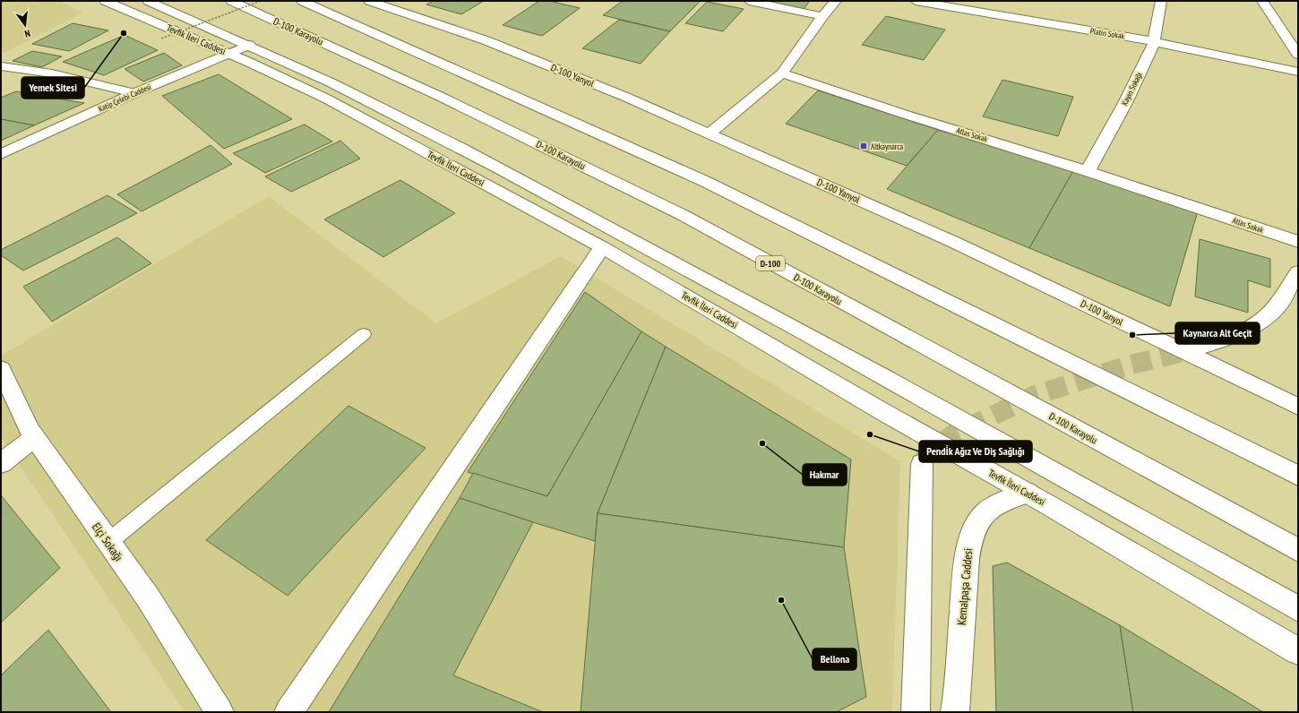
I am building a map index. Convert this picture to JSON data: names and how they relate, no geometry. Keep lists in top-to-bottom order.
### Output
{
  "streets": {
    "main road": [
      "D-100 Karayolu",
      "Platin Sokak",
      "Tevfik İleri Caddesi",
      "D-100 Yanyol",
      "Kayın Sokağı",
      "Katip Çelebi Caddesi",
      "Atlas Sokak",
      "D-100",
      "Elçi Sokağı",
      "Kemalpaşa Caddesi"
    ]
  },
  "crossings": [
    ["Platin Sokak", "Kayın Sokağı"],
    ["Tevfik İleri Caddesi", "Katip Çelebi Caddesi"],
    ["Tevfik İleri Caddesi", "Kemalpaşa Caddesi"],
    ["Kayın Sokağı", "Atlas Sokak"]
  ],
  "places": {
    "other": [
      "Yemek Sitesi",
      "Kaynarca Alt Geçit",
      "Pendi̇k Ağız Ve Diş Sağlığı",
      "Hakmar",
      "Bellona"
    ],
    "transit": ["Altkaynarca"]
  },
  "north": "bottom"
}
